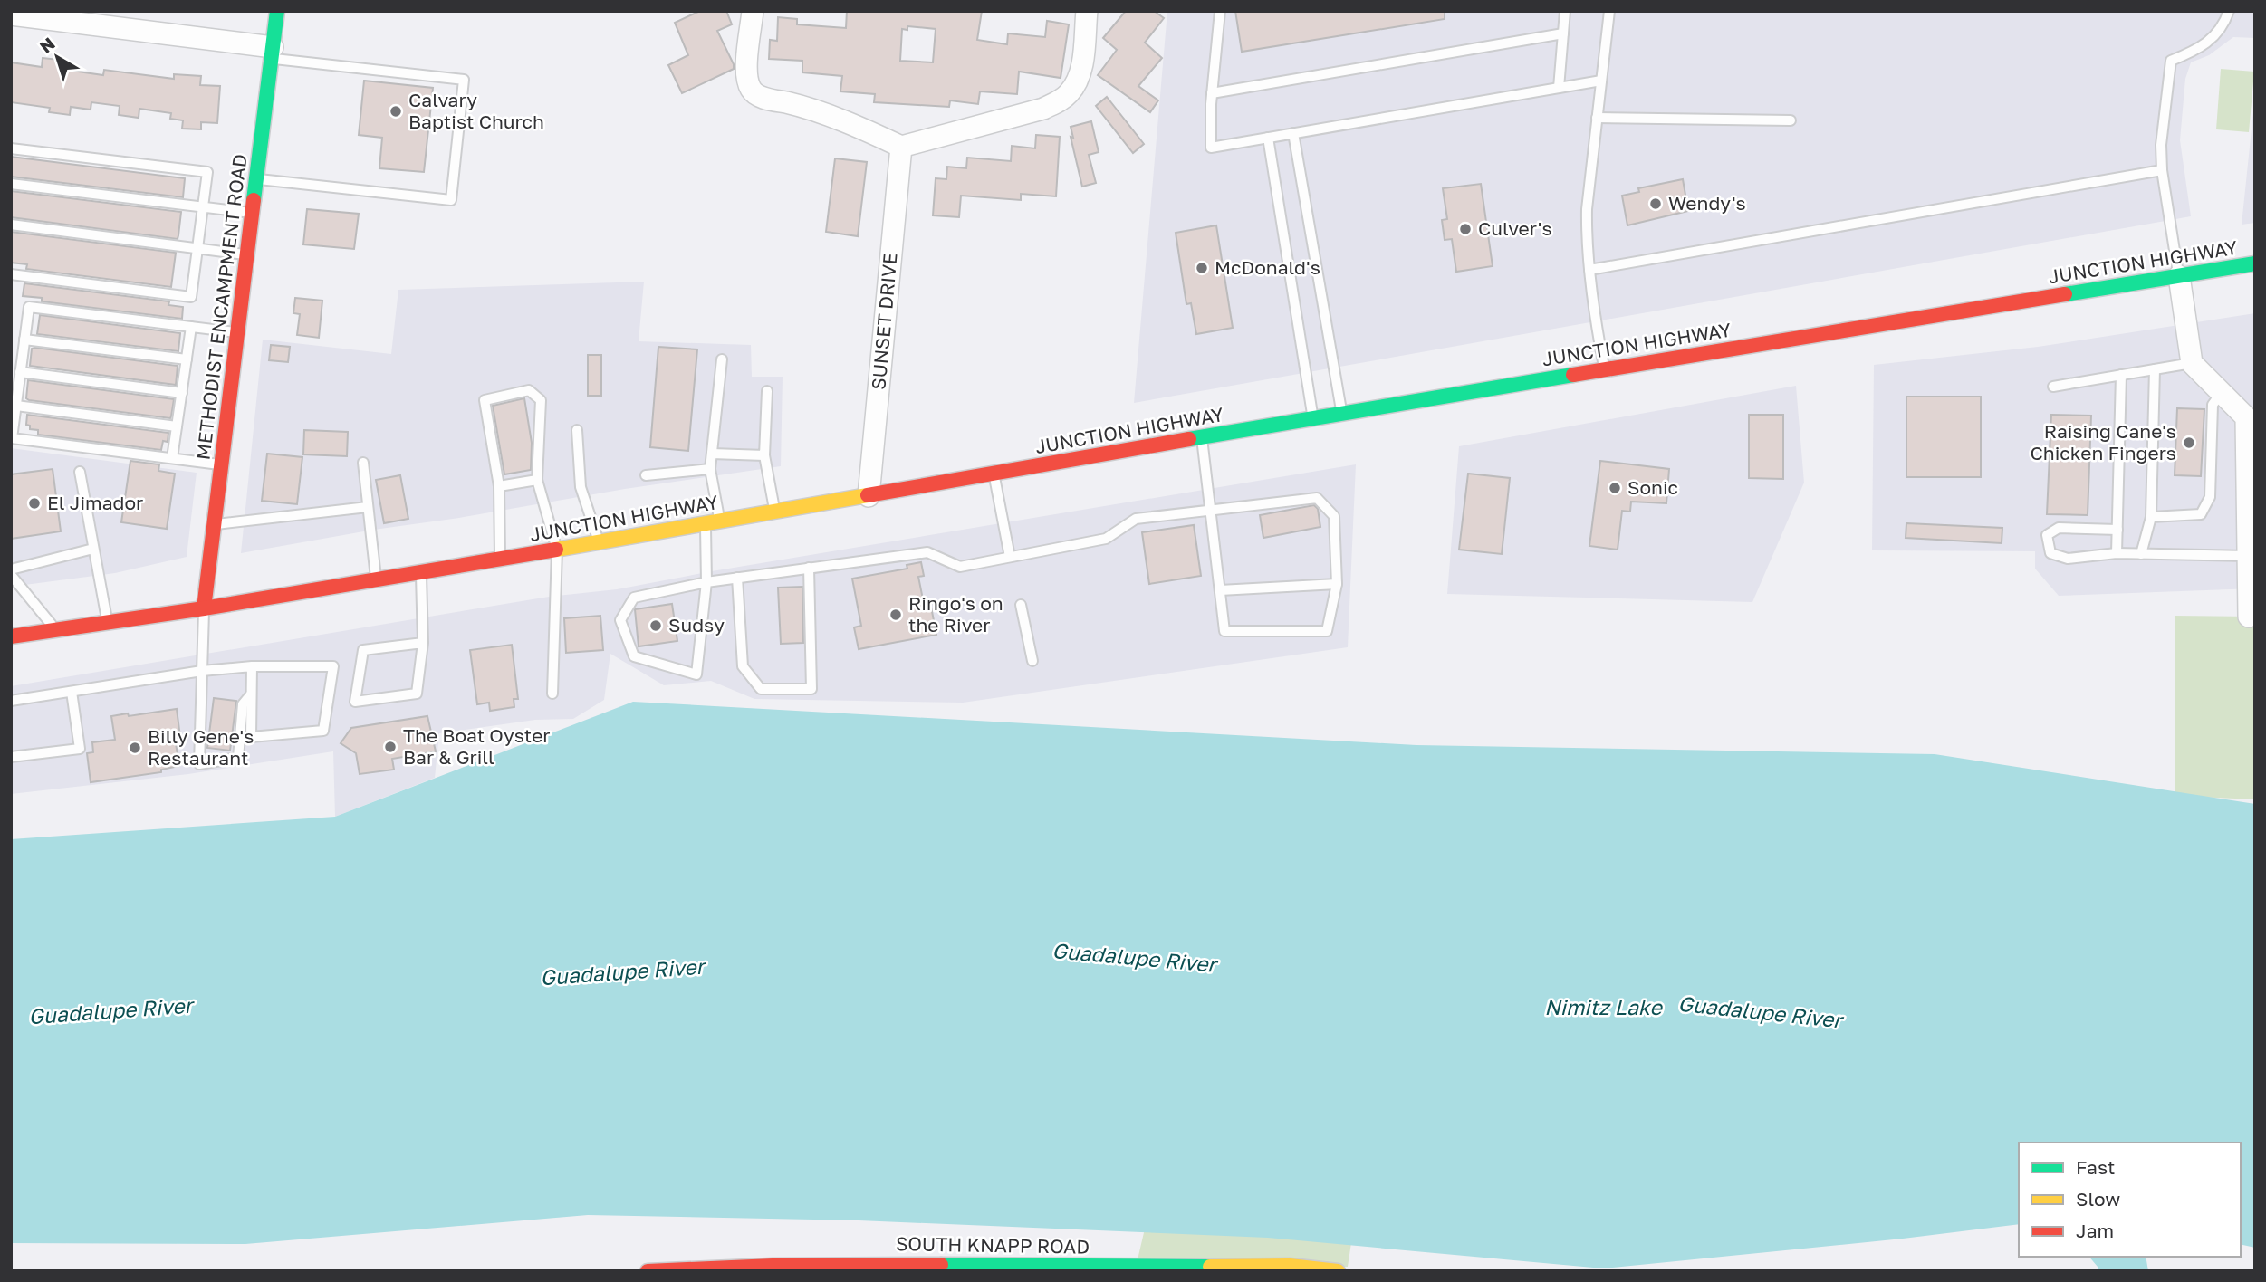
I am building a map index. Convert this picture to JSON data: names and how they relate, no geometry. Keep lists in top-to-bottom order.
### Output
{
  "streets": {
    "main road": ["JUNCTION HIGHWAY", "METHODIST ENCAMPMENT ROAD", "SOUTH KNAPP ROAD"],
    "street": ["SUNSET DRIVE"]
  },
  "crossings": [
    ["JUNCTION HIGHWAY", "METHODIST ENCAMPMENT ROAD"],
    ["JUNCTION HIGHWAY", "SUNSET DRIVE"]
  ],
  "water": ["Guadalupe River", "Nimitz Lake"],
  "places": [
    "Calvary Baptist Church",
    "Wendy's",
    "Culver's",
    "McDonald's",
    "Raising Cane's Chicken Fingers",
    "Sonic",
    "El Jimador",
    "Ringo's on the River",
    "Sudsy",
    "The Boat Oyster Bar & Grill",
    "Billy Gene's Restaurant"
  ],
  "legend": ["Fast", "Slow", "Jam"],
  "north": "top left"
}
